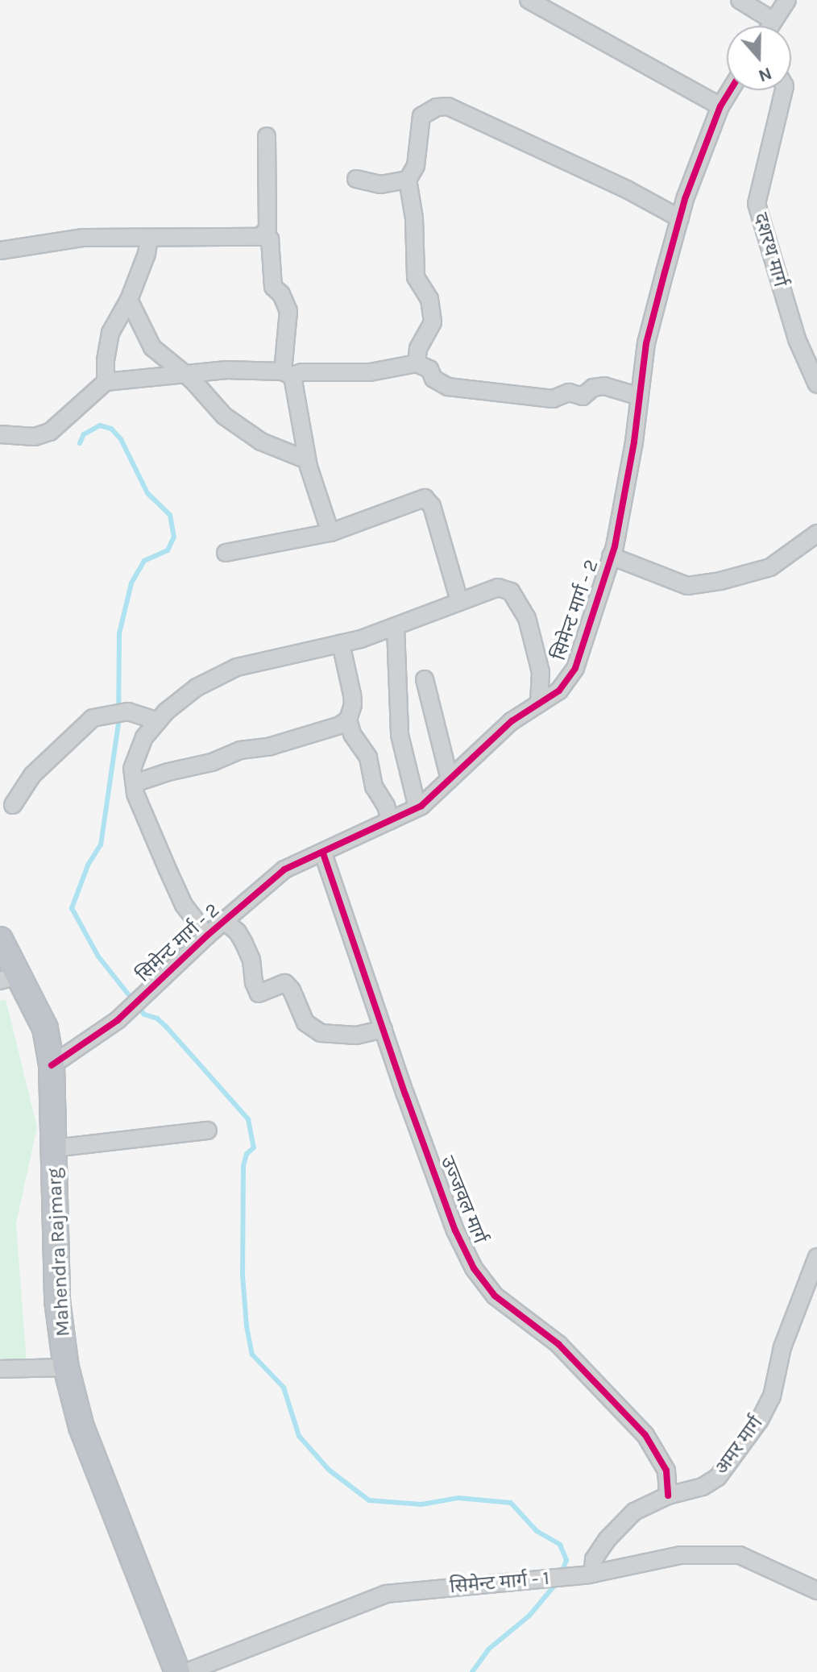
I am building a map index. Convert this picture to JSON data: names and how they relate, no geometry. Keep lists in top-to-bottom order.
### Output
{
  "streets": {
    "highway": ["Mahendra Rajmarg"],
    "street": [
      "दशरथ मार्ग",
      "सिमेन्ट मार्ग - 2",
      "उज्जवल मार्ग",
      "अमर मार्ग",
      "सिमेन्ट मार्ग - 1"
    ]
  },
  "crossings": [
    ["सिमेन्ट मार्ग - 2", "उज्जवल मार्ग"],
    ["सिमेन्ट मार्ग - 2", "Mahendra Rajmarg"],
    ["उज्जवल मार्ग", "अमर मार्ग"],
    ["अमर मार्ग", "सिमेन्ट मार्ग - 1"]
  ],
  "north": "bottom"
}
